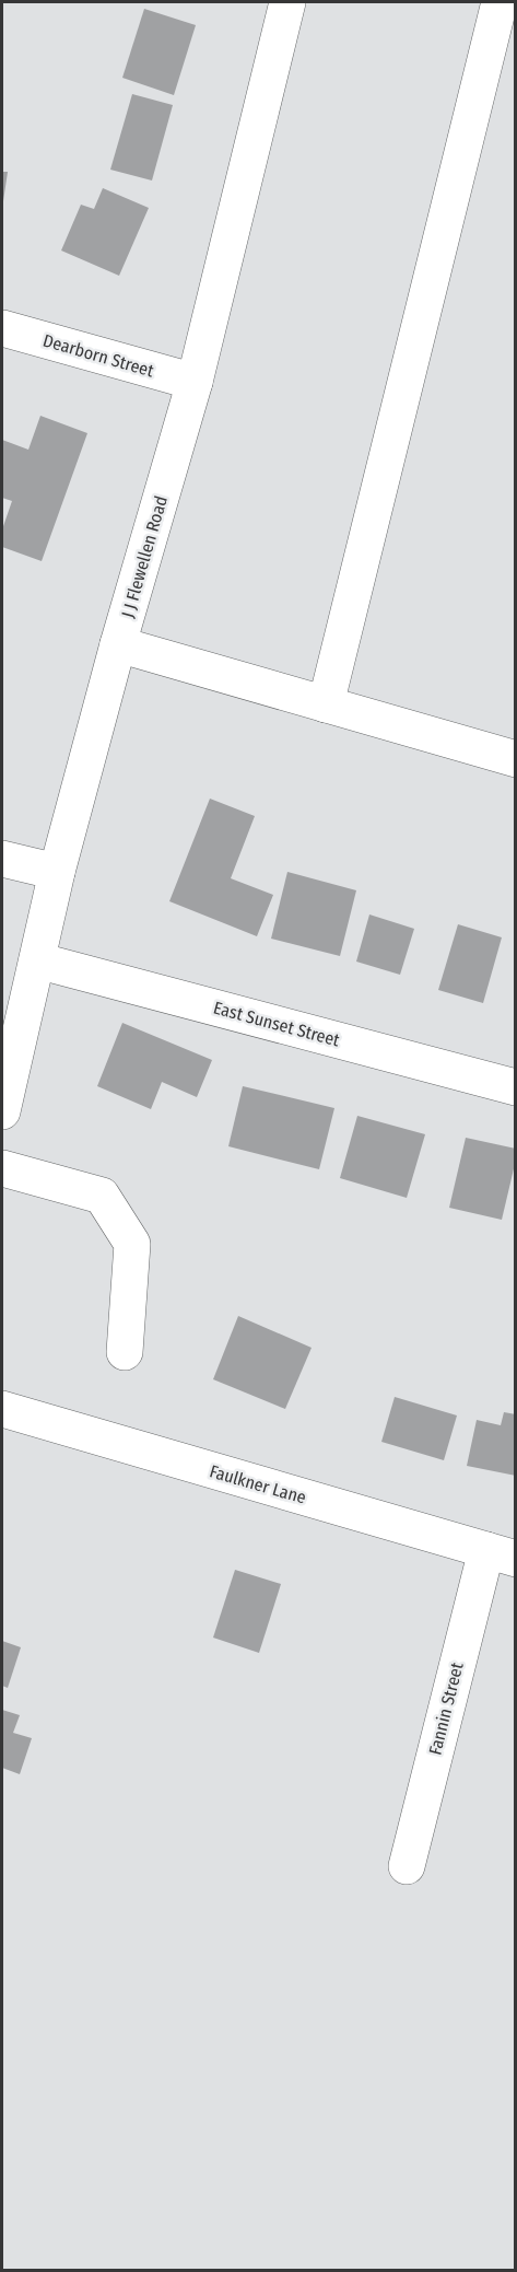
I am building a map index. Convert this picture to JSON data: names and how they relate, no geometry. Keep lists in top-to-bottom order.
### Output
{
  "streets": {
    "street": [
      "Dearborn Street",
      "J J Flewellen Road",
      "East Sunset Street",
      "Faulkner Lane",
      "Fannin Street"
    ]
  },
  "crossings": [
    ["Dearborn Street", "J J Flewellen Road"],
    ["J J Flewellen Road", "East Sunset Street"],
    ["Faulkner Lane", "Fannin Street"]
  ]
}
